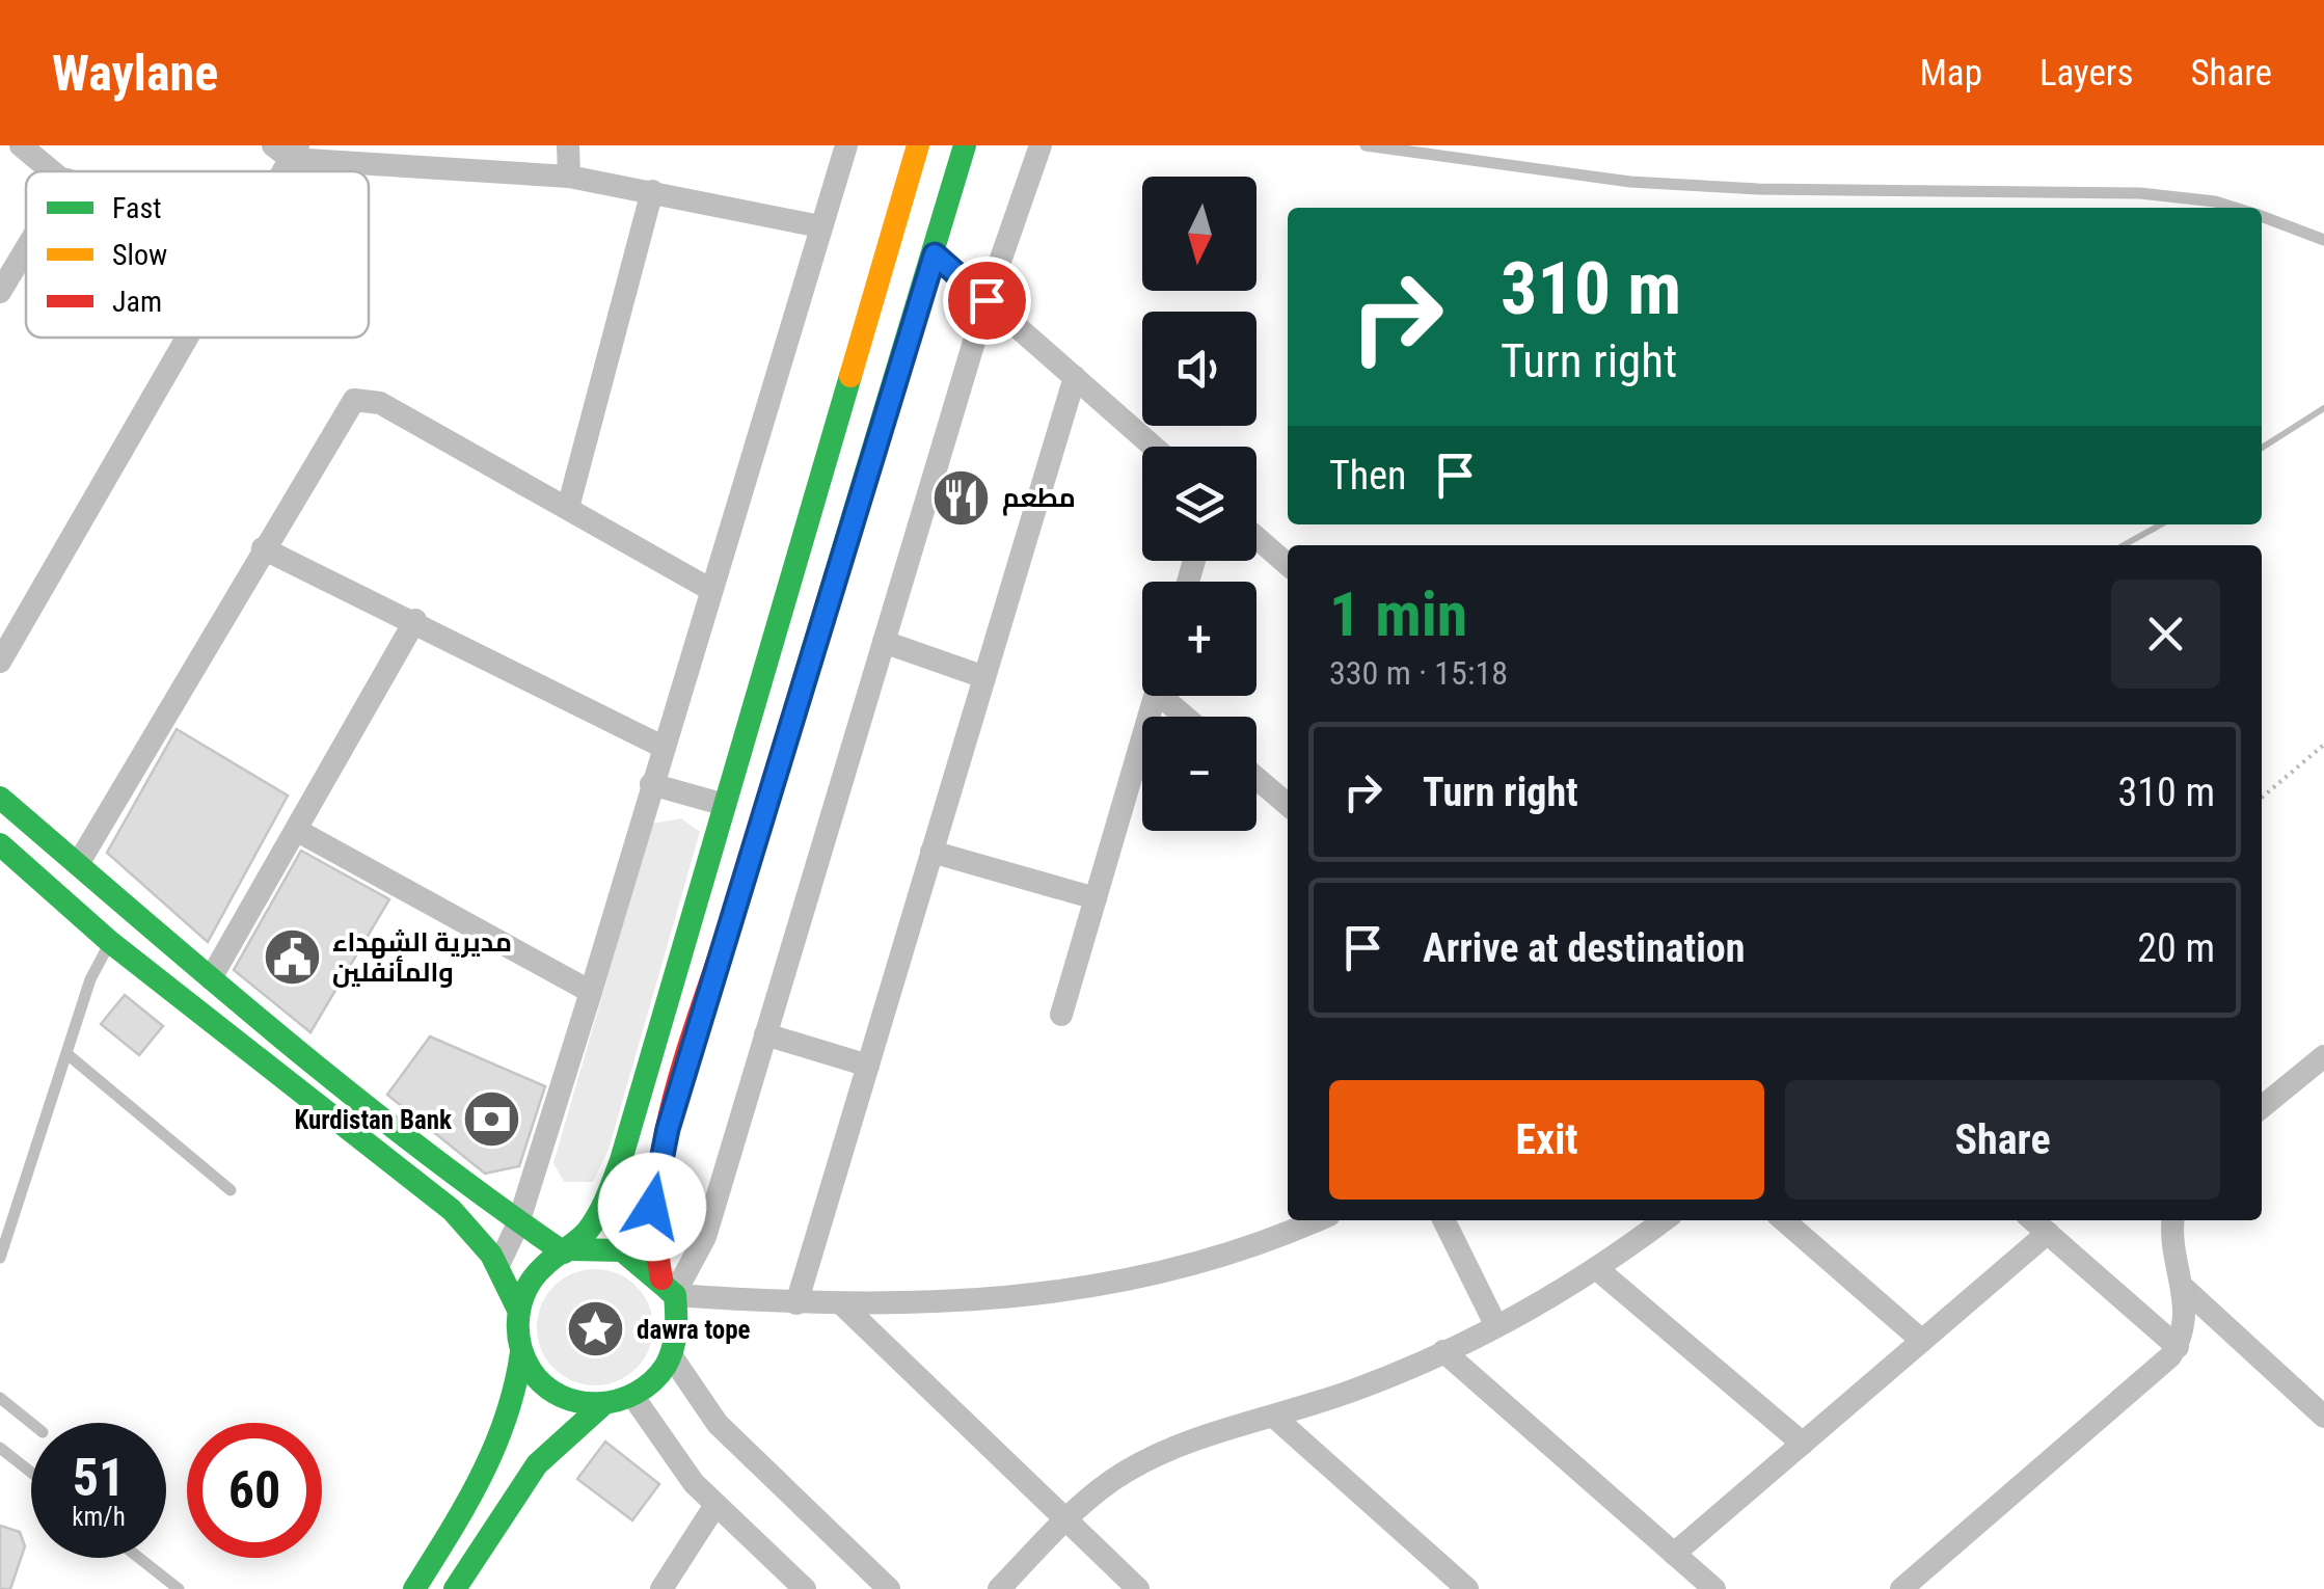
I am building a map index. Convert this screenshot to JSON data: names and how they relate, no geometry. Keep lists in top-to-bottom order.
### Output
{
  "places": {
    "restaurant": ["مطعم"],
    "public building": ["مديرية الشهداء والمأنفلين"],
    "bank": ["Kurdistan Bank"],
    "place": ["dawra tope"]
  },
  "legend": ["Fast", "Slow", "Jam"],
  "north": "bottom",
  "page": {
    "header": "Waylane",
    "nav": ["Map", "Layers", "Share"],
    "map_buttons": ["+", "−"],
    "turn": ["310 m", "Turn right"],
    "then": "Then",
    "heading": ["1 min", "330 m · 15:18"],
    "list": [
      {
        "name": "Turn right",
        "value": "310 m"
      },
      {
        "name": "Arrive at destination",
        "value": "20 m"
      }
    ],
    "buttons": ["Exit", "Share"],
    "speed": "51 km/h",
    "limit": "60"
  }
}
